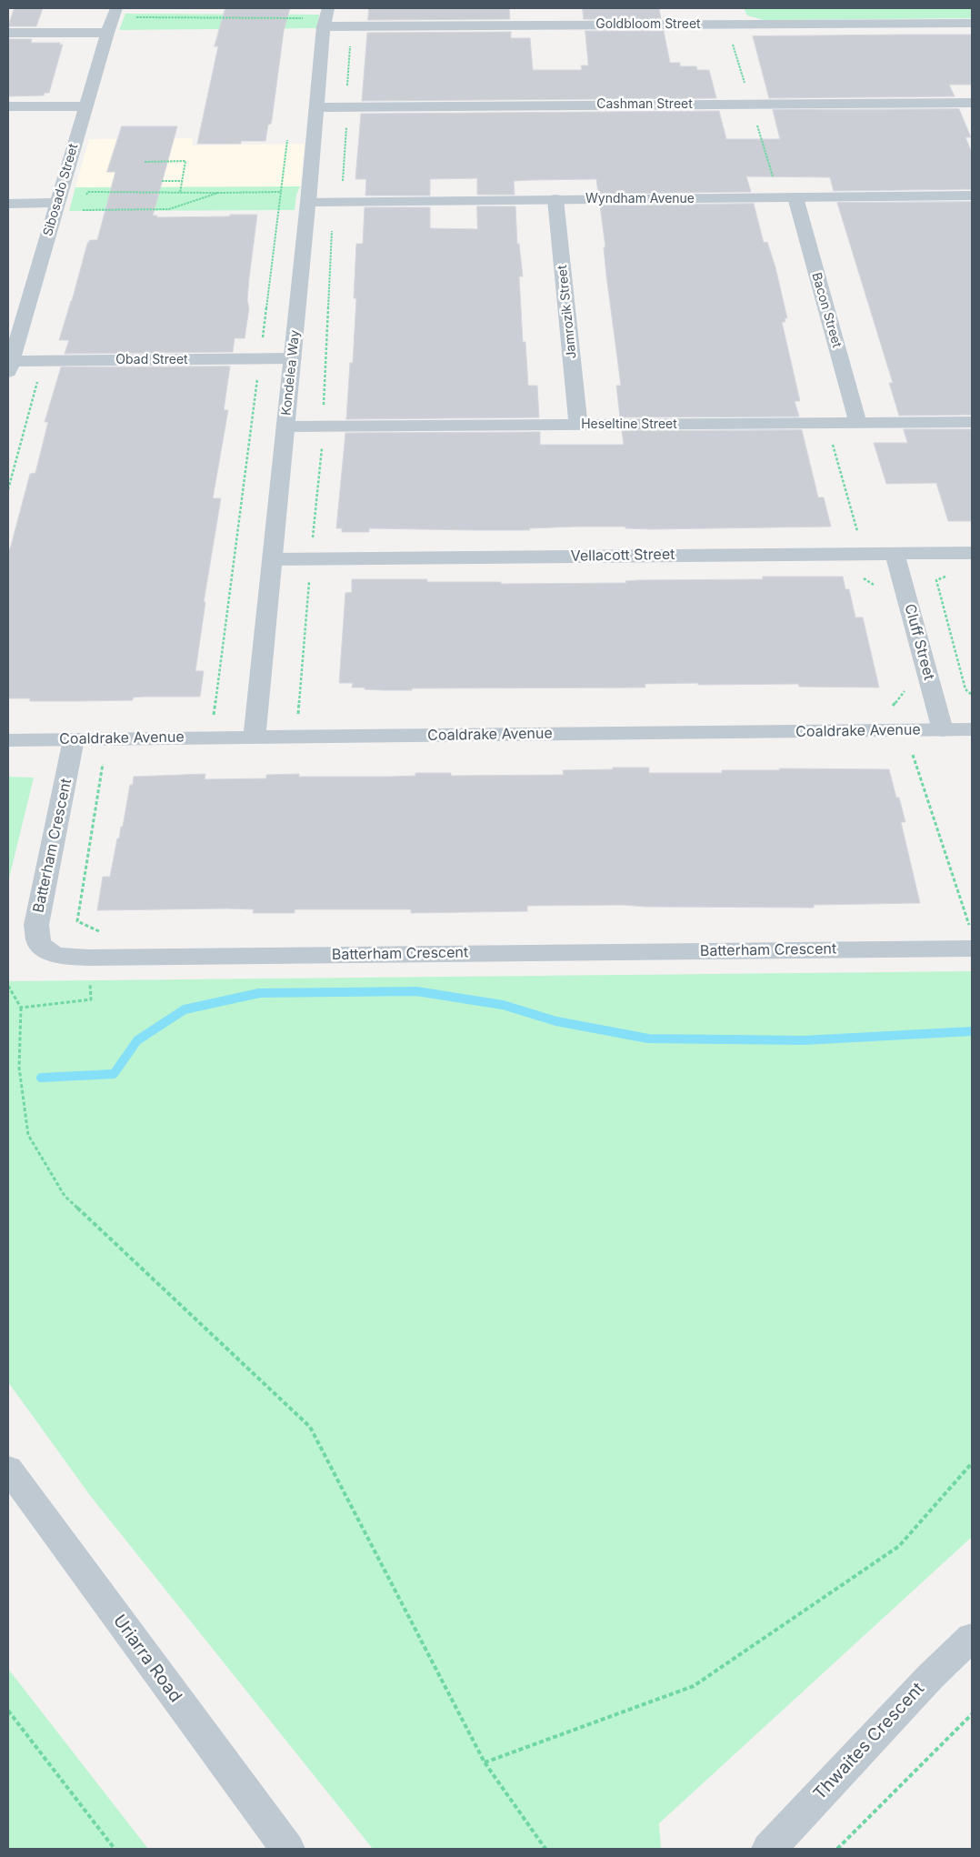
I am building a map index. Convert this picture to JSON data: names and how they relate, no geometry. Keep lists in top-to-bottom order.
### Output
{
  "streets": {
    "street": [
      "Goldbloom Street",
      "Cashman Street",
      "Sibosado Street",
      "Wyndham Avenue",
      "Bacon Street",
      "Jamrozik Street",
      "Obad Street",
      "Kondelea Way",
      "Heseltine Street",
      "Vellacott Street",
      "Cluff Street",
      "Coaldrake Avenue",
      "Batterham Crescent",
      "Uriarra Road",
      "Thwaites Crescent"
    ]
  },
  "crossings": [
    ["Goldbloom Street", "Kondelea Way"],
    ["Cashman Street", "Kondelea Way"],
    ["Sibosado Street", "Obad Street"],
    ["Wyndham Avenue", "Bacon Street"],
    ["Wyndham Avenue", "Jamrozik Street"],
    ["Wyndham Avenue", "Kondelea Way"],
    ["Bacon Street", "Heseltine Street"],
    ["Jamrozik Street", "Heseltine Street"],
    ["Obad Street", "Kondelea Way"],
    ["Kondelea Way", "Heseltine Street"],
    ["Kondelea Way", "Vellacott Street"],
    ["Kondelea Way", "Coaldrake Avenue"],
    ["Vellacott Street", "Cluff Street"],
    ["Cluff Street", "Coaldrake Avenue"],
    ["Coaldrake Avenue", "Batterham Crescent"]
  ]
}
